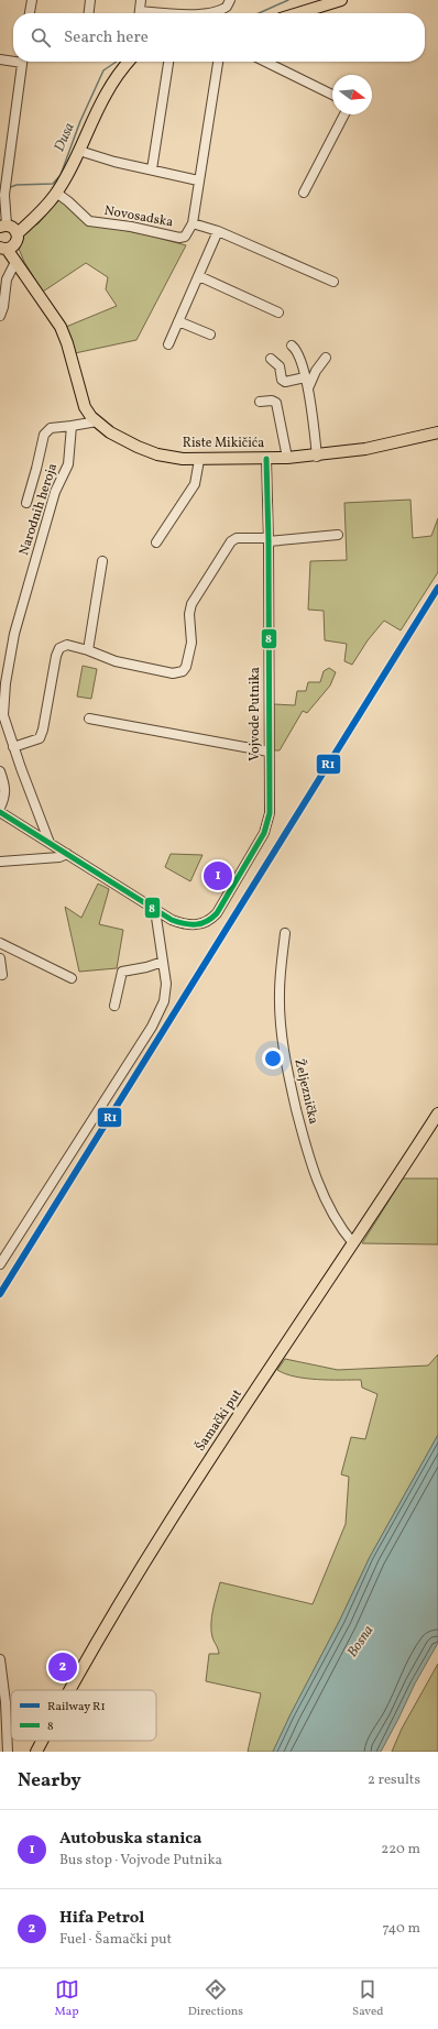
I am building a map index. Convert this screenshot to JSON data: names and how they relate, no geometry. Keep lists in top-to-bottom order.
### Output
{
  "streets": {
    "main road": ["Riste Mikičića", "Šamački put"],
    "street": [
      "Novosadska",
      "Narodnih heroja",
      "Vojvode Putnika",
      "Željeznička"
    ]
  },
  "crossings": [
    ["Riste Mikičića", "Vojvode Putnika"],
    ["Narodnih heroja", "Vojvode Putnika"],
    ["Željeznička", "Šamački put"]
  ],
  "water": ["Dusa", "Bosna"],
  "lines": ["transit line 8", "rail line R1"],
  "legend": ["Railway R1", "8"],
  "north": "right",
  "page": {
    "search": "Search here",
    "pins": ["1", "2"],
    "heading": ["Nearby", "2 results"],
    "list": [
      {
        "mark": "1",
        "name": "Autobuska stanica",
        "note": "Bus stop · Vojvode Putnika",
        "value": "220 m"
      },
      {
        "mark": "2",
        "name": "Hifa Petrol",
        "note": "Fuel · Šamački put",
        "value": "740 m"
      }
    ],
    "nav": ["Map", "Directions", "Saved"]
  }
}
